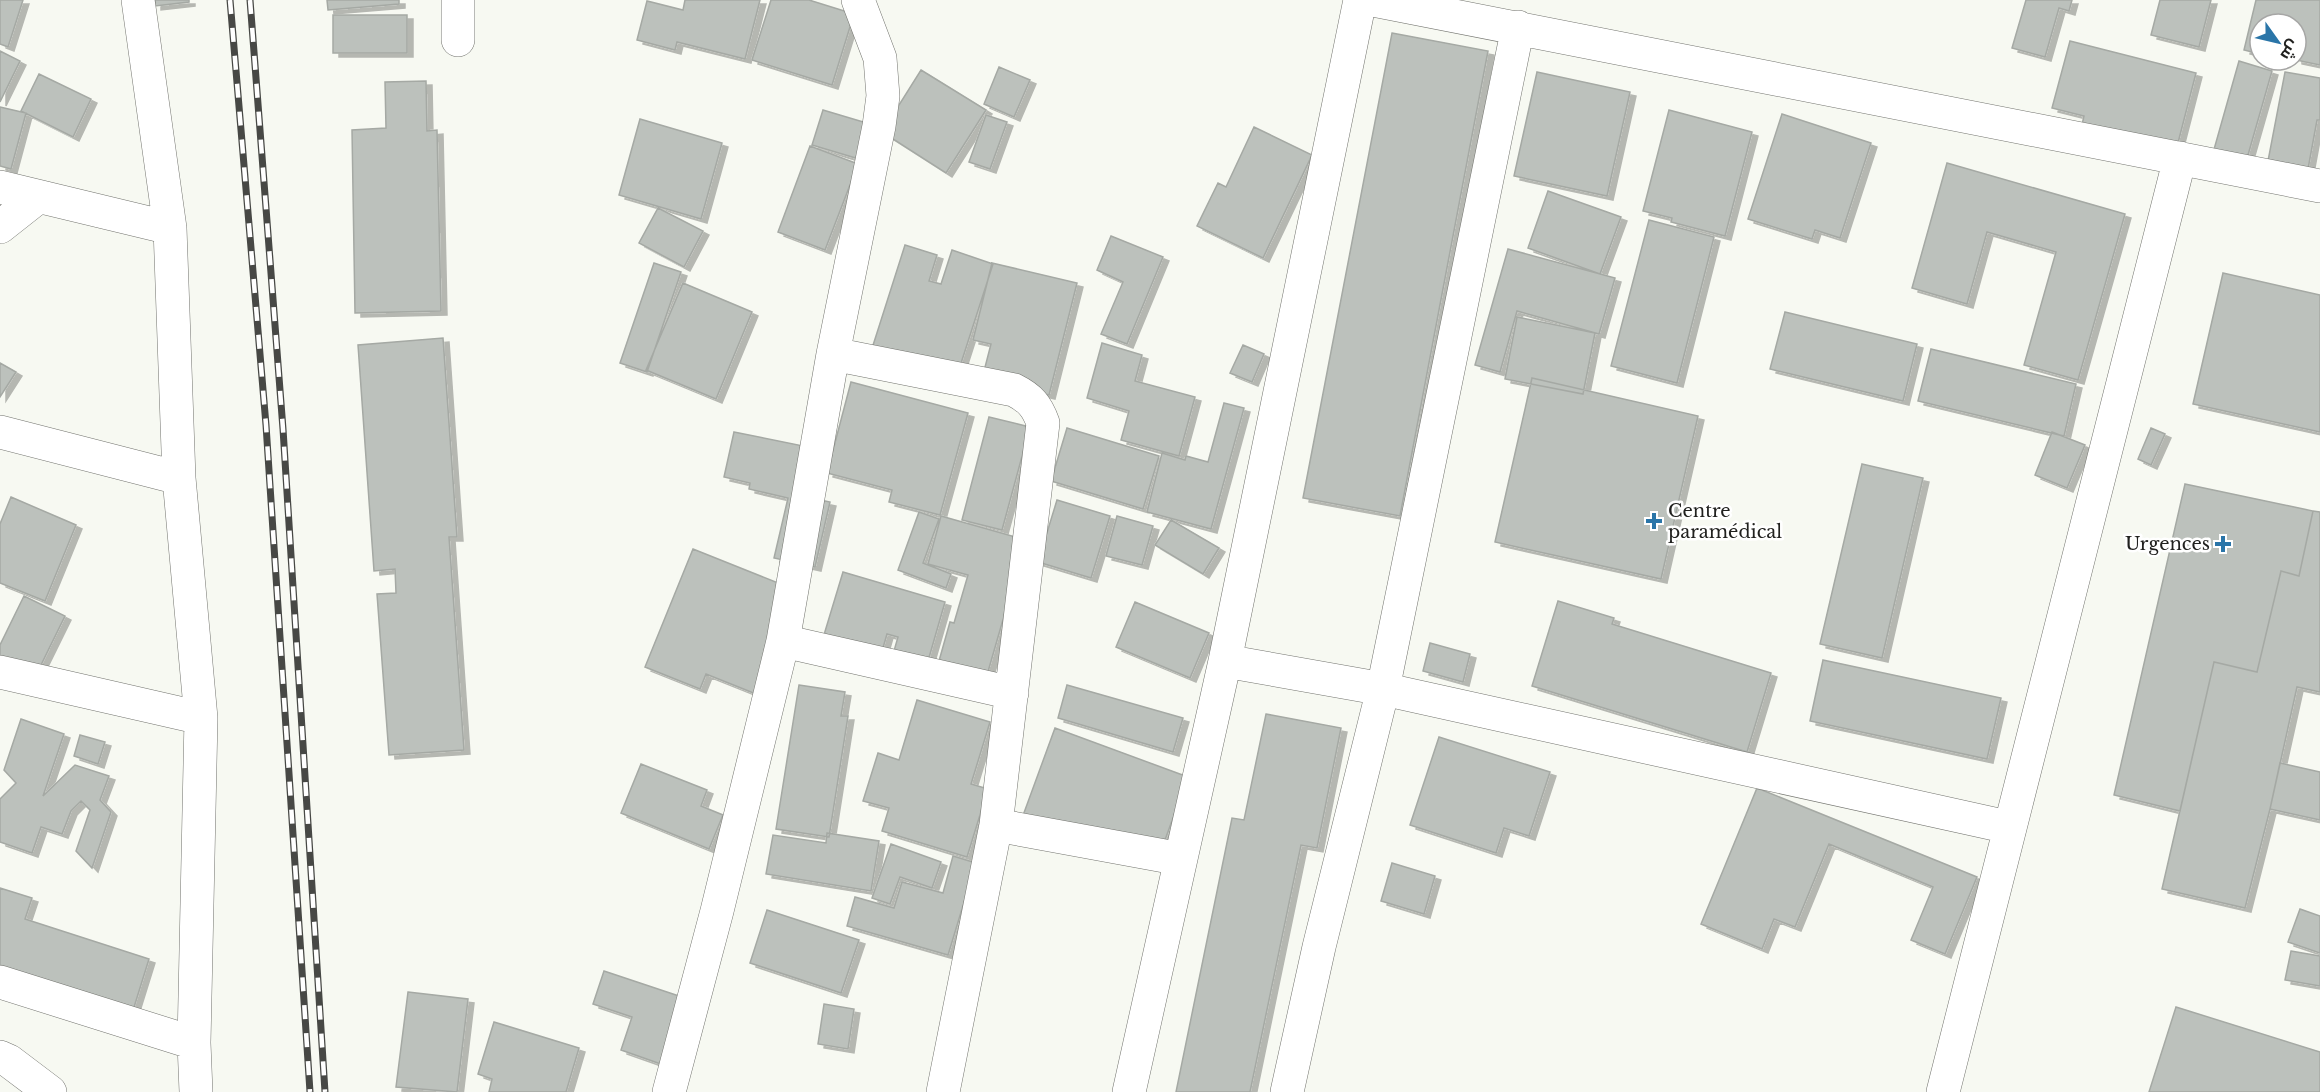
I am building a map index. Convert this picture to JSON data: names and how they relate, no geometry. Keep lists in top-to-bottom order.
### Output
{
  "places": {
    "health": ["Centre paramédical", "Urgences"]
  },
  "north": "bottom right"
}
